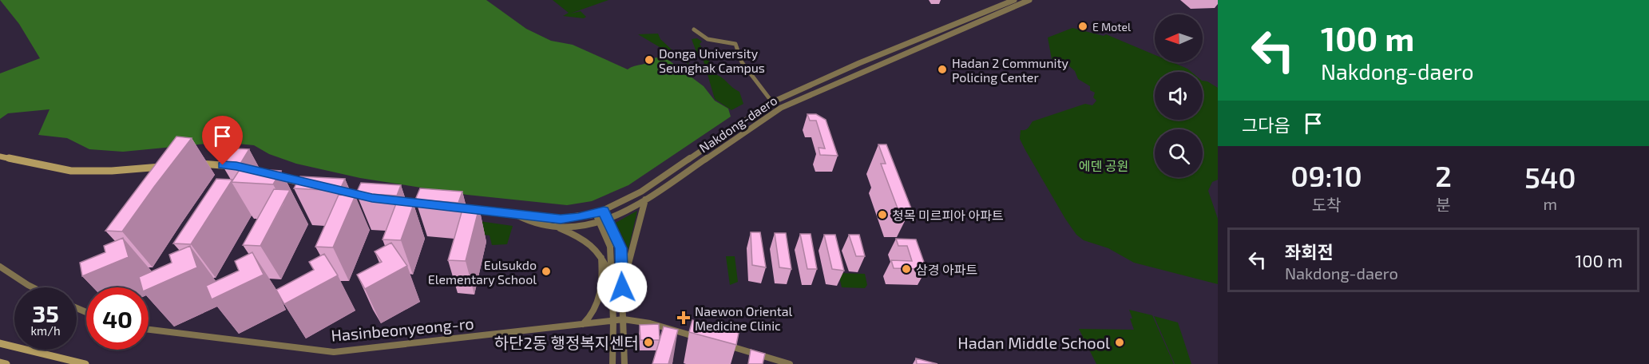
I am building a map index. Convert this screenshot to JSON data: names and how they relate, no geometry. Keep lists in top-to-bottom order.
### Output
{
  "streets": {
    "main road": ["Nakdong-daero"],
    "street": ["Hasinbeonyeong-ro"]
  },
  "parks": ["에덴 공원"],
  "places": {
    "other": [
      "E Motel",
      "Donga University Seunghak Campus",
      "Hadan 2 Community Policing Center",
      "청목 미르피아 아파트",
      "삼경 아파트",
      "Eulsukdo Elementary School",
      "하단2동 행정복지센터",
      "Hadan Middle School"
    ],
    "health": ["Naewon Oriental Medicine Clinic"]
  },
  "north": "left",
  "page": {
    "turn": ["100 m", "Nakdong-daero"],
    "then": "그다음",
    "eta": [
      "09:10",
      "도착",
      "2",
      "분",
      "540",
      "m"
    ],
    "list": [
      {
        "name": "좌회전",
        "note": "Nakdong-daero",
        "value": "100 m"
      }
    ],
    "speed": "35 km/h",
    "limit": "40"
  }
}
